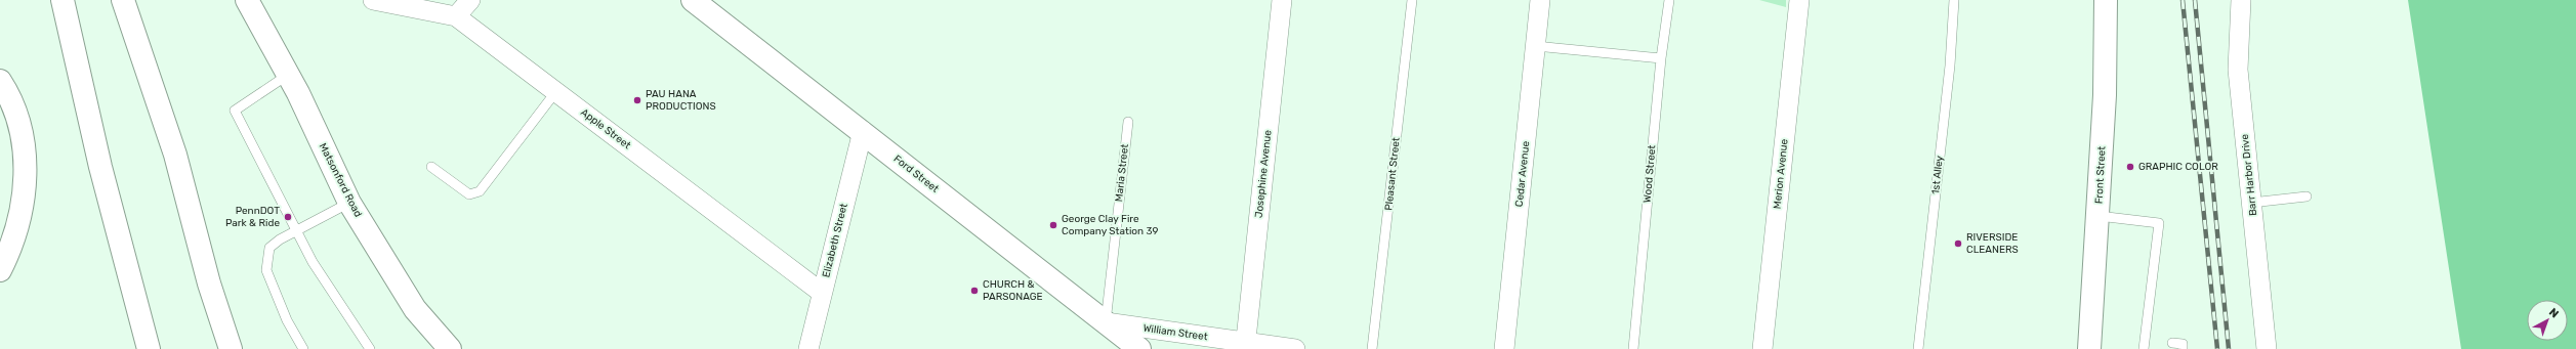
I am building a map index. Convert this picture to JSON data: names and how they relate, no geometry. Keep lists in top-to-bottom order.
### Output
{
  "streets": {
    "main road": ["Ford Street", "Front Street", "Matsonford Road"],
    "street": [
      "Apple Street",
      "Josephine Avenue",
      "Cedar Avenue",
      "Merion Avenue",
      "Barr Harbor Drive",
      "Elizabeth Street",
      "William Street"
    ],
    "lane": [
      "Maria Street",
      "Pleasant Street",
      "Wood Street",
      "1st Alley"
    ]
  },
  "crossings": [
    ["Apple Street", "Elizabeth Street"],
    ["Maria Street", "Ford Street"],
    ["Maria Street", "William Street"],
    ["Ford Street", "Elizabeth Street"],
    ["Ford Street", "William Street"],
    ["Josephine Avenue", "William Street"]
  ],
  "places": [
    "PAU HANA PRODUCTIONS",
    "GRAPHIC COLOR",
    "PennDOT Park & Ride",
    "George Clay Fire Company Station 39",
    "RIVERSIDE CLEANERS",
    "CHURCH & PARSONAGE"
  ],
  "north": "top right"
}
